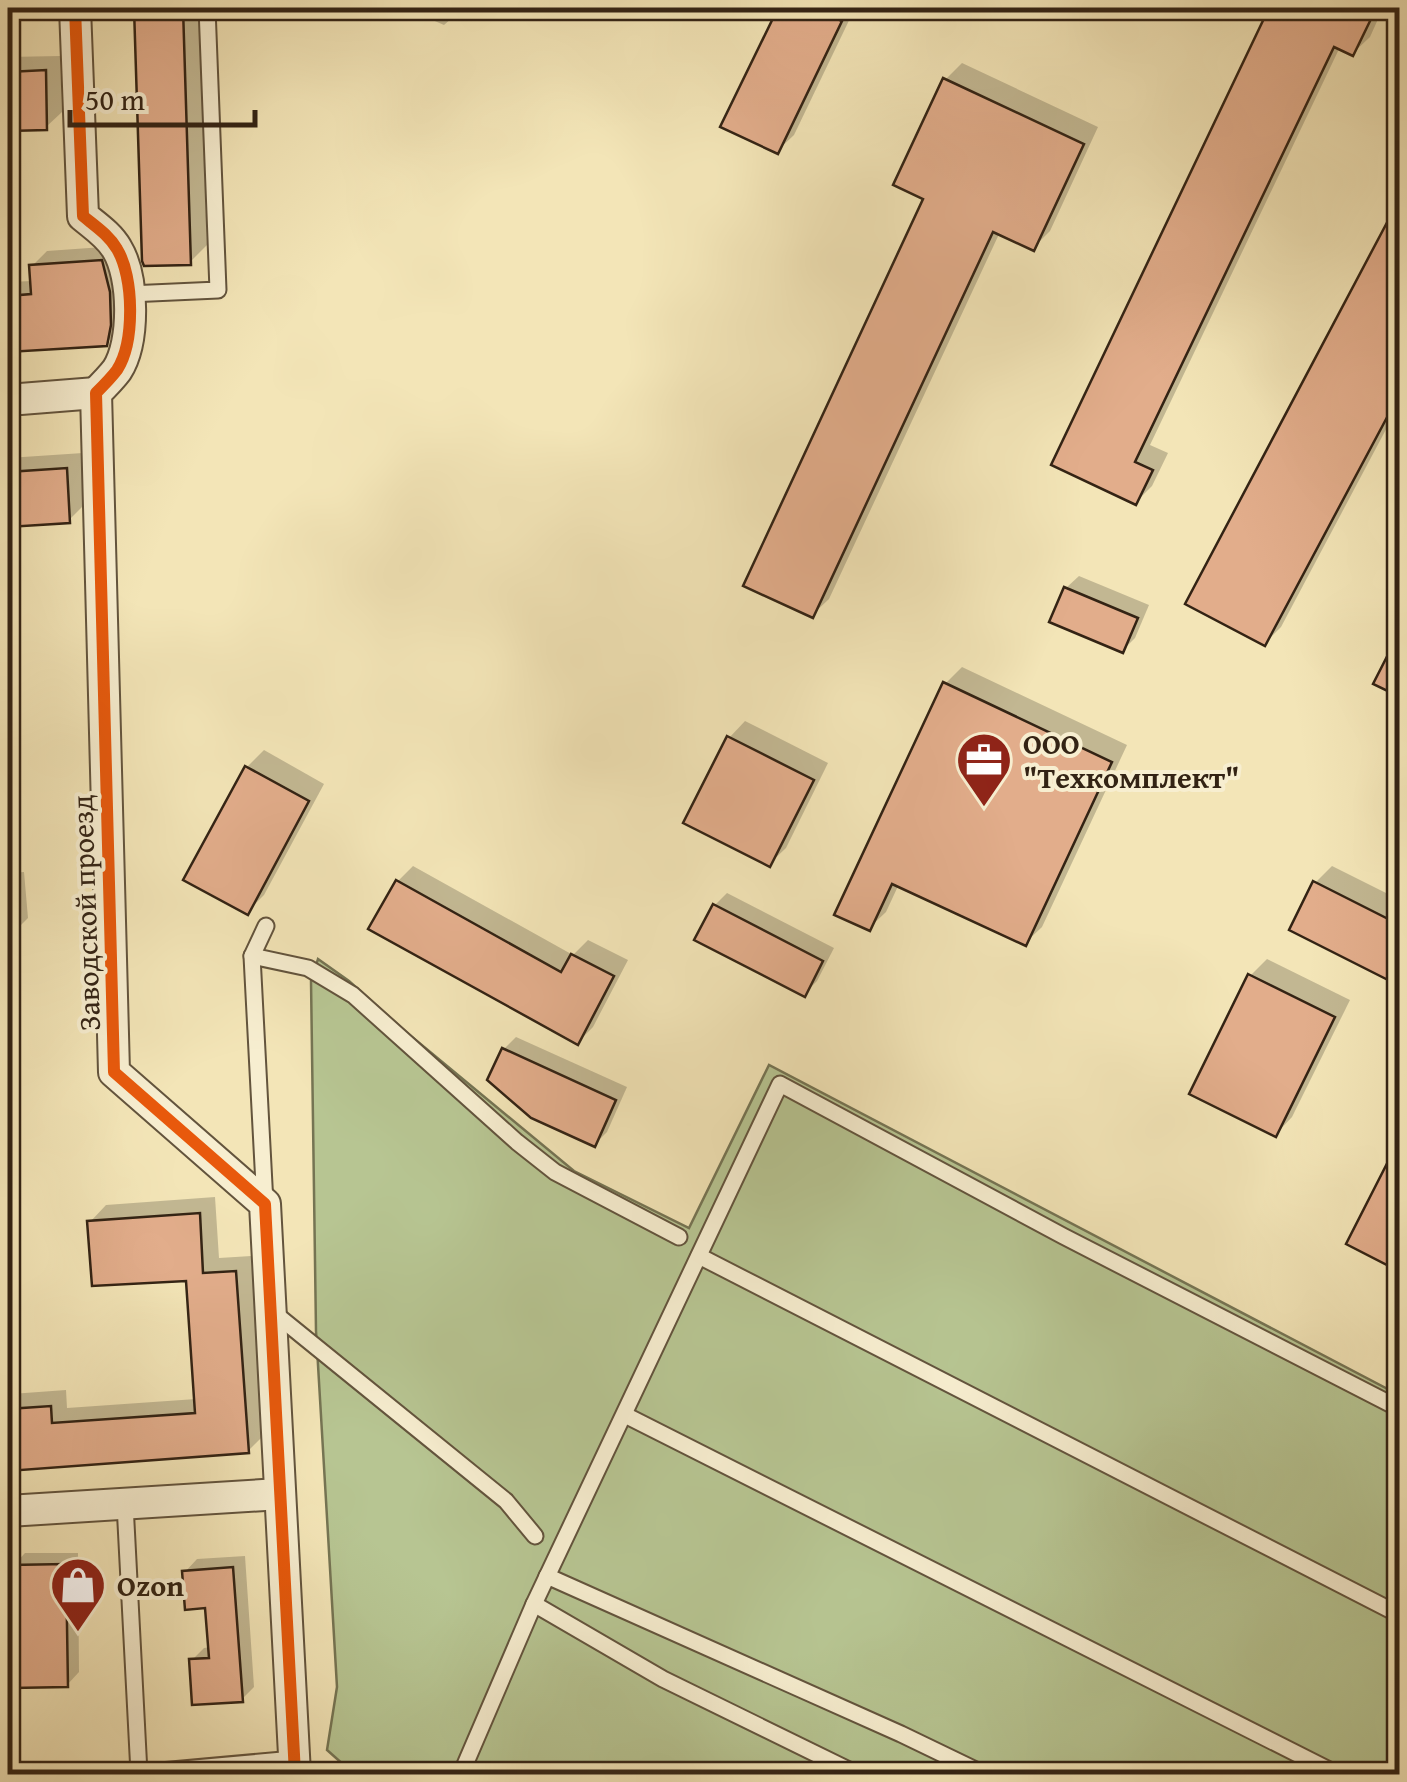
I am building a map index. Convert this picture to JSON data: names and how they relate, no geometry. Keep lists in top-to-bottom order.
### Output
{
  "streets": {
    "street": ["Заводской проезд"]
  },
  "places": {
    "office": ["ООО \"Техкомплект\""],
    "shop": ["Ozon"]
  },
  "scale_bar": "50 m"
}
